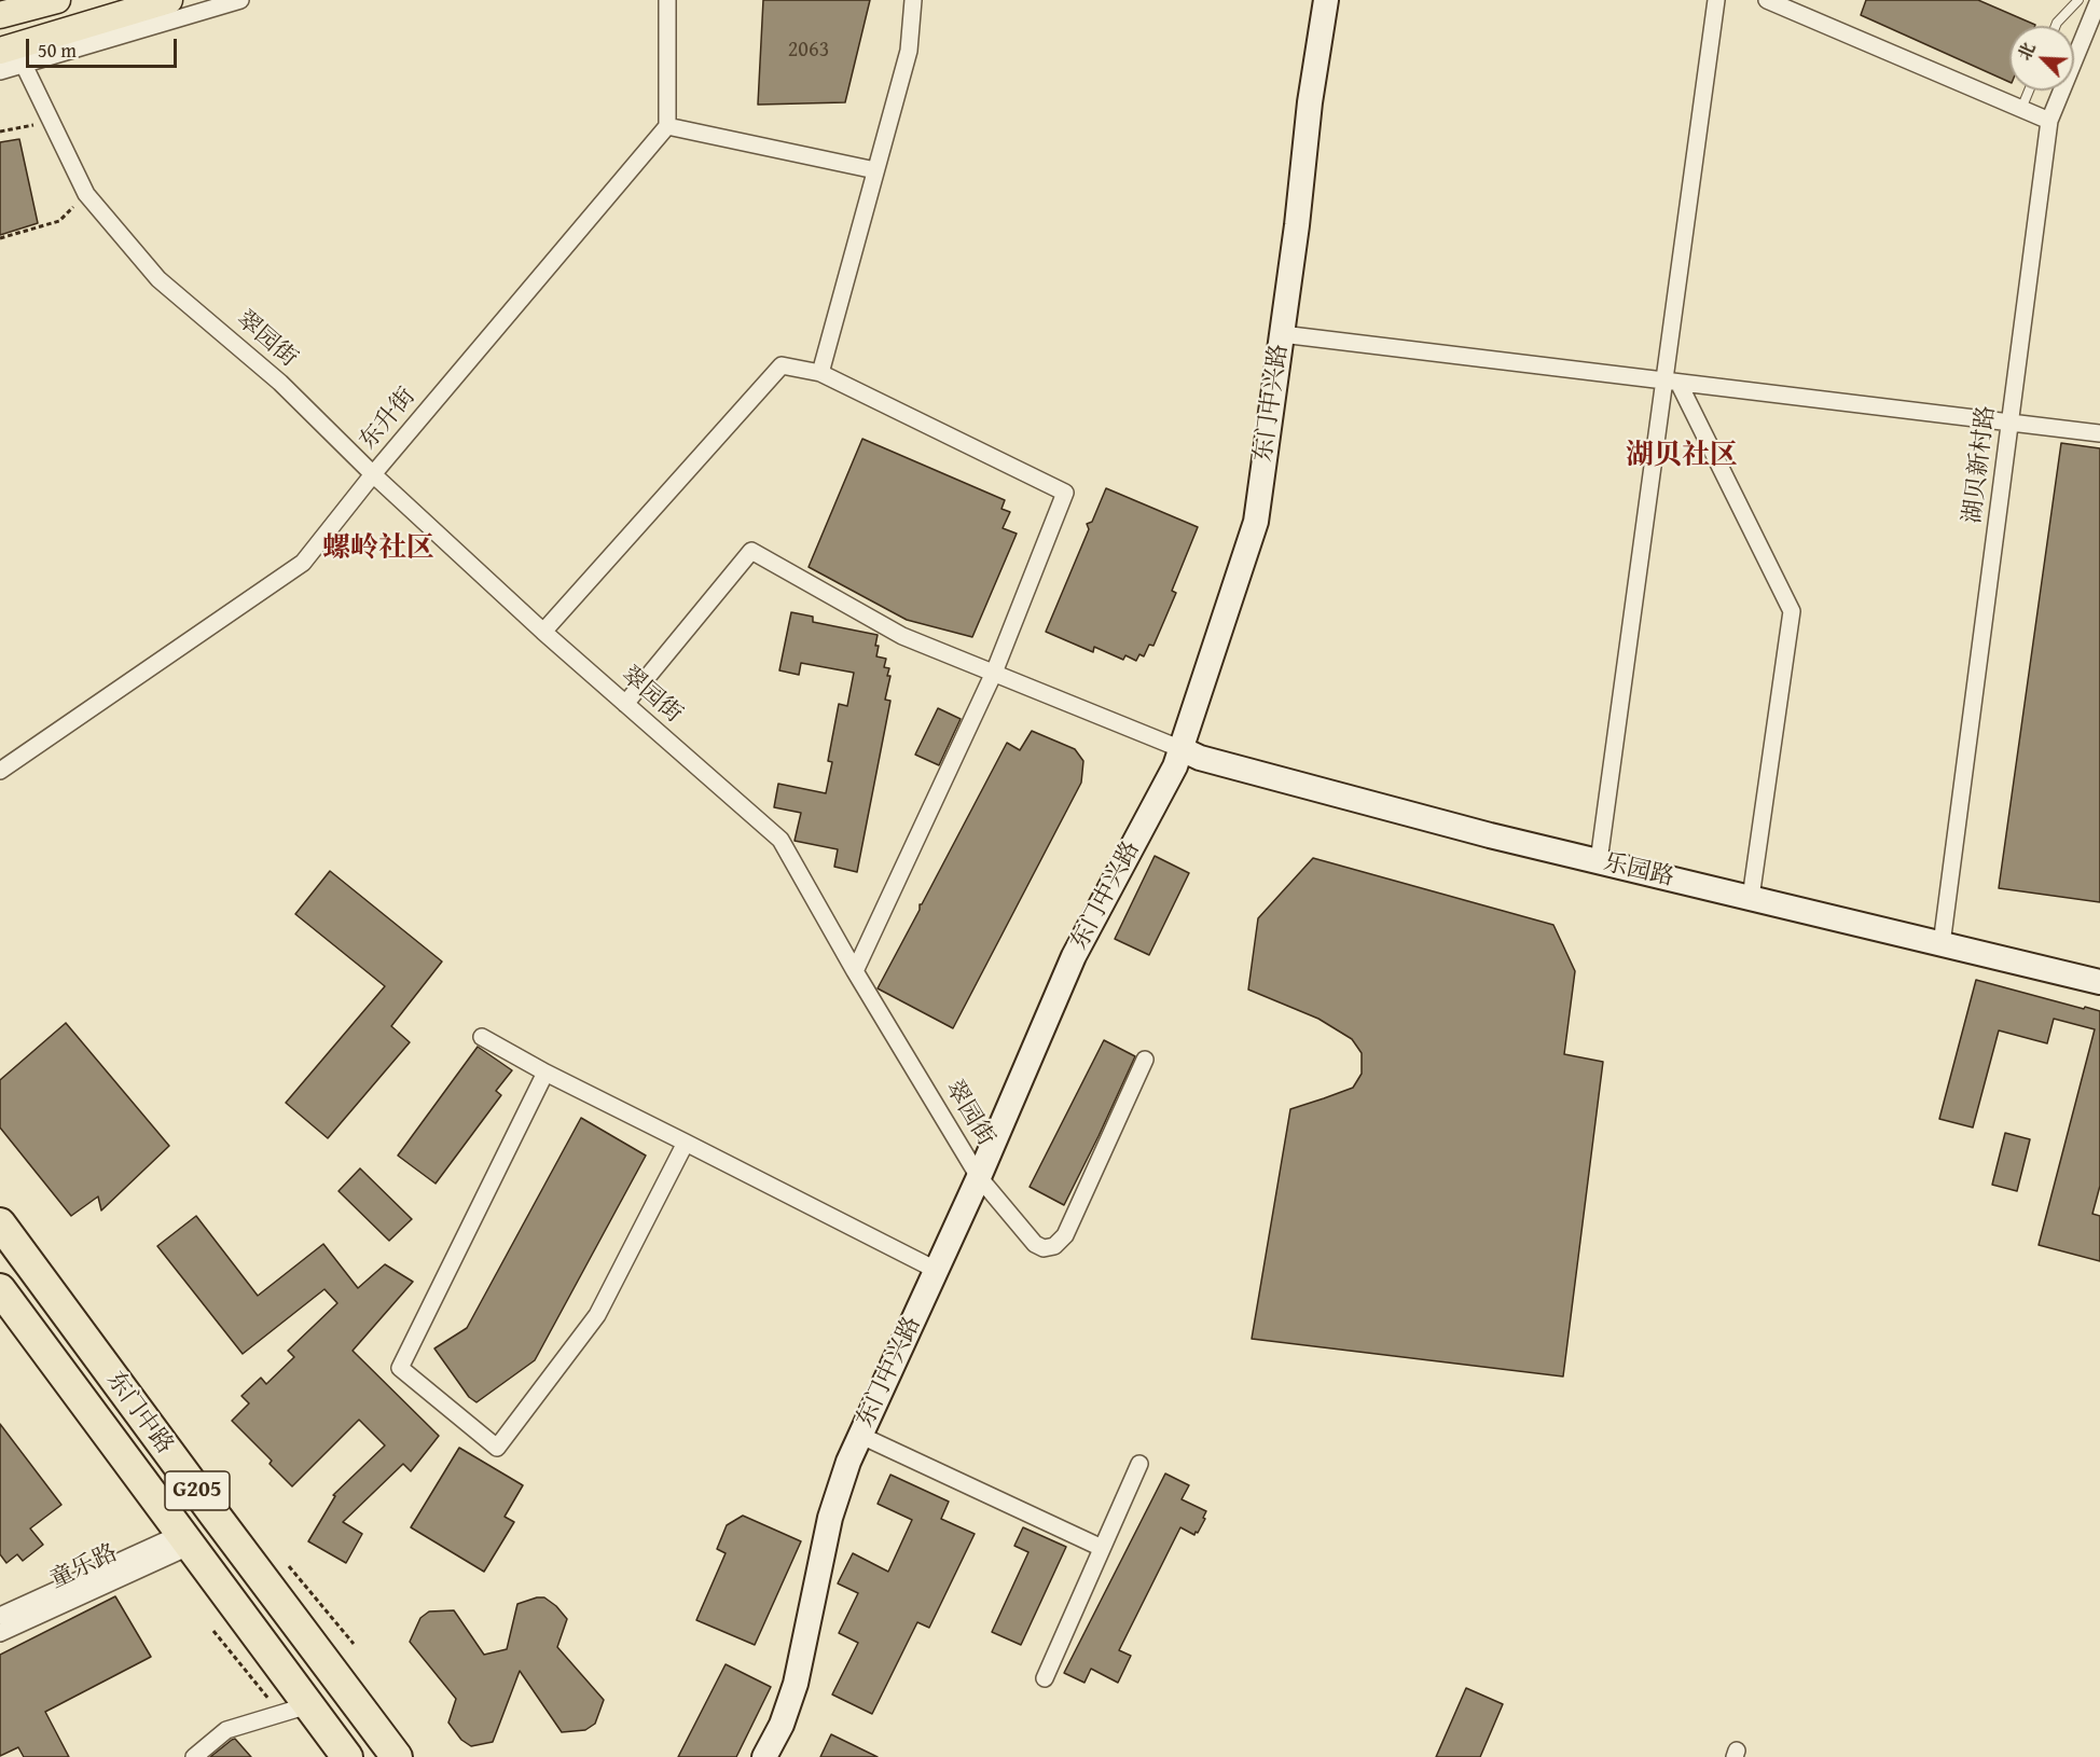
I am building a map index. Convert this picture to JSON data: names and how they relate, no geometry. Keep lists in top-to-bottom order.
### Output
{
  "streets": {
    "highway": ["东门中路", "G205"],
    "street": [
      "翠园街",
      "东门中兴路",
      "东升街",
      "湖贝新村路",
      "乐园路",
      "童乐路"
    ]
  },
  "crossings": [
    ["翠园街", "东门中兴路"],
    ["翠园街", "东升街"],
    ["东门中兴路", "乐园路"],
    ["湖贝新村路", "乐园路"],
    ["东门中路", "童乐路"]
  ],
  "districts": ["湖贝社区", "螺岭社区"],
  "house_numbers": ["2063"],
  "scale_bar": "50 m",
  "north": "top left"
}
